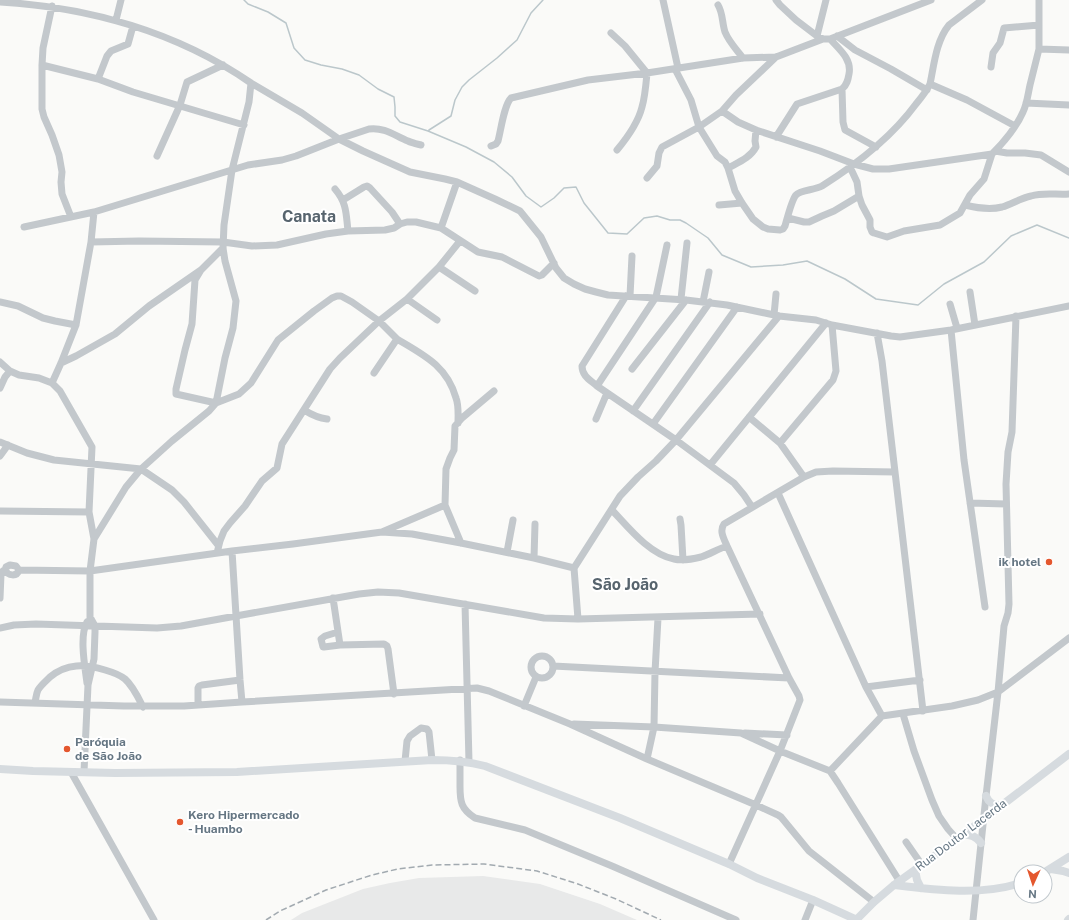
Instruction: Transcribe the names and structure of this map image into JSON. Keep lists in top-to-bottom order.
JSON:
{
  "streets": {
    "main road": ["Rua Doutor Lacerda"]
  },
  "districts": ["Canata", "São João"],
  "places": ["ik hotel", "Paróquia de São João", "Kero Hipermercado - Huambo"],
  "north": "bottom"
}
